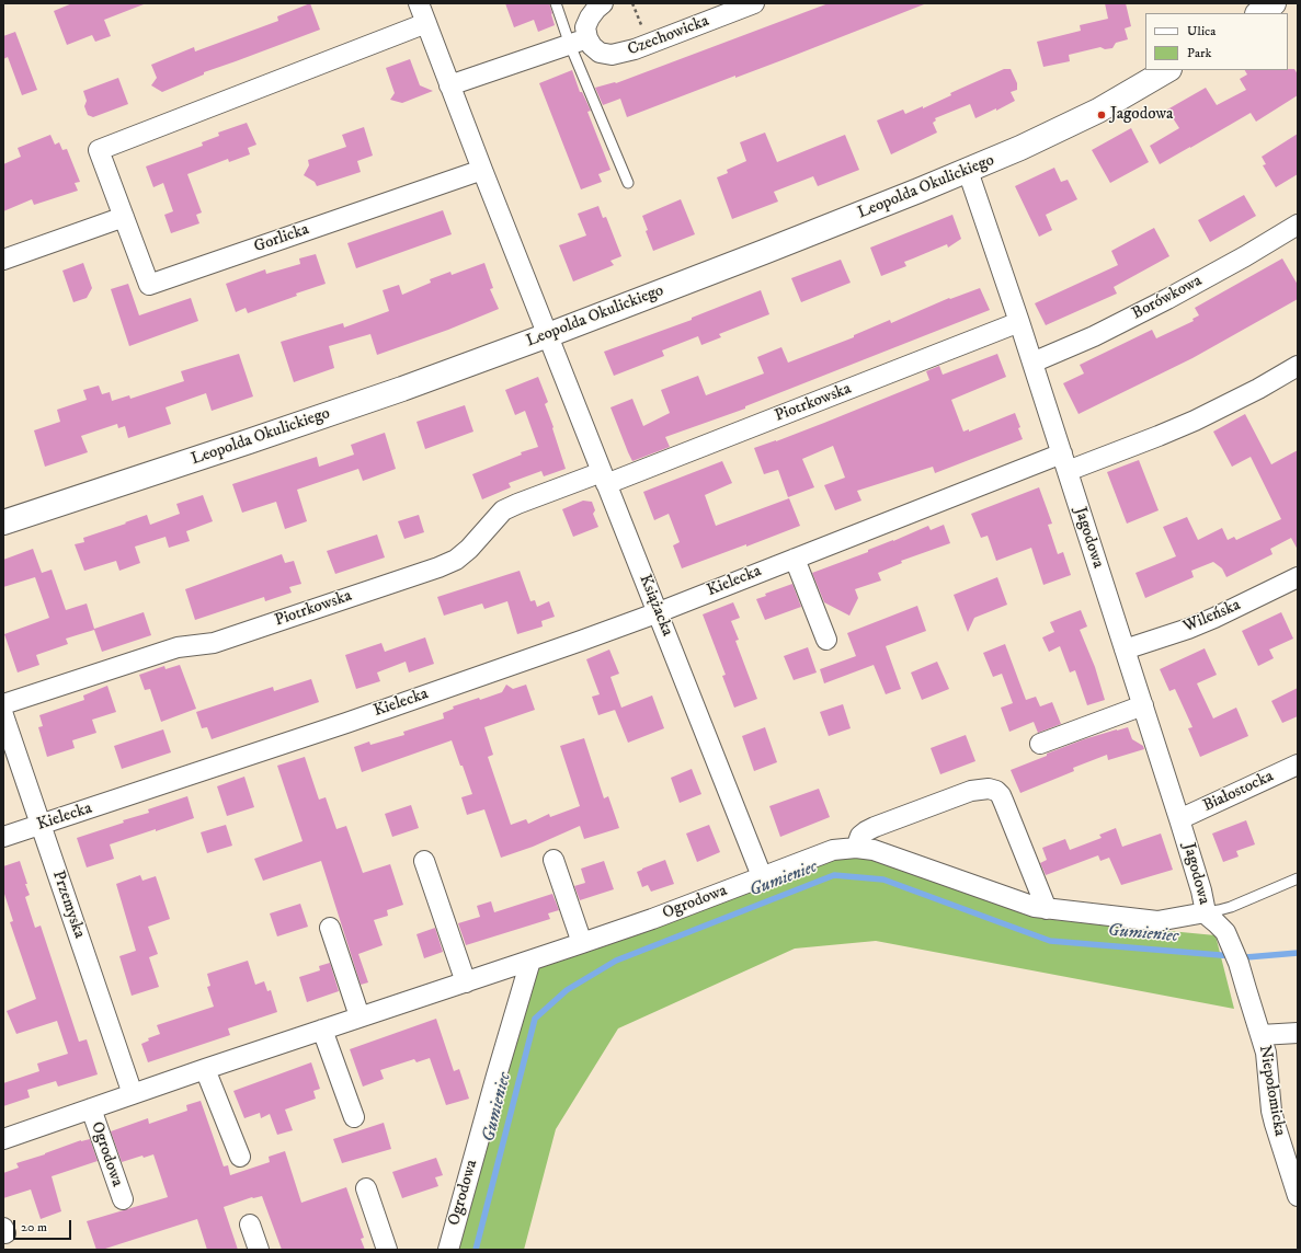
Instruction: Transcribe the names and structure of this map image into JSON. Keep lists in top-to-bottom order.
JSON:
{
  "streets": {
    "street": [
      "Czechowicka",
      "Leopolda Okulickiego",
      "Gorlicka",
      "Borówkowa",
      "Piotrkowska",
      "Jagodowa",
      "Kielecka",
      "Książacka",
      "Wileńska",
      "Białostocka",
      "Ogrodowa",
      "Przemyska",
      "Niepołomicka"
    ]
  },
  "crossings": [
    ["Leopolda Okulickiego", "Jagodowa"],
    ["Leopolda Okulickiego", "Książacka"],
    ["Borówkowa", "Jagodowa"],
    ["Piotrkowska", "Jagodowa"],
    ["Piotrkowska", "Książacka"],
    ["Jagodowa", "Kielecka"],
    ["Jagodowa", "Wileńska"],
    ["Jagodowa", "Białostocka"],
    ["Jagodowa", "Ogrodowa"],
    ["Jagodowa", "Niepołomicka"],
    ["Kielecka", "Książacka"],
    ["Kielecka", "Przemyska"],
    ["Książacka", "Ogrodowa"],
    ["Ogrodowa", "Przemyska"]
  ],
  "water": ["Gumieniec"],
  "places": ["Jagodowa"],
  "legend": ["Ulica", "Park"],
  "scale_bar": "20 m"
}
